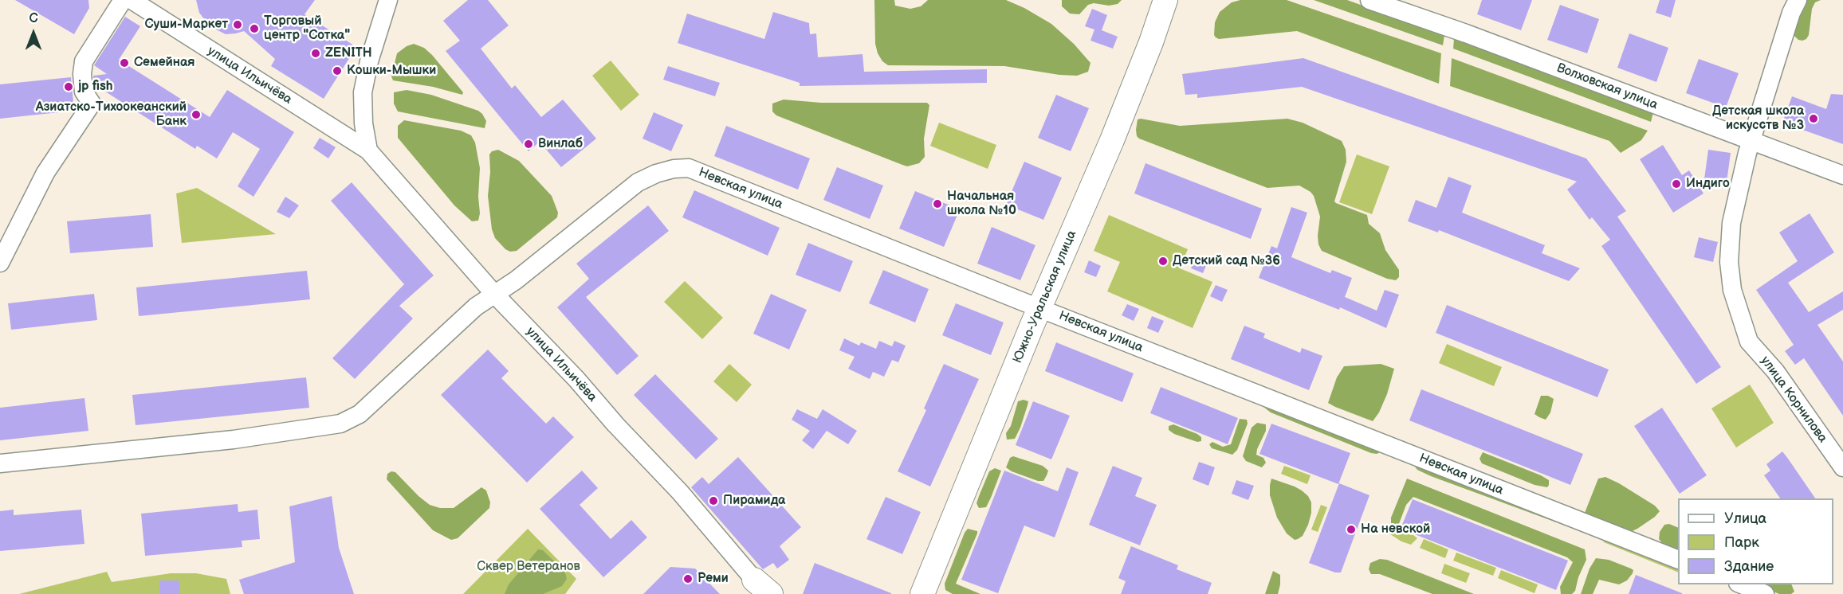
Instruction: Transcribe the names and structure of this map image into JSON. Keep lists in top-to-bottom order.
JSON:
{
  "streets": {
    "main road": ["Южно-Уральская улица"],
    "street": [
      "улица Ильичёва",
      "Волховская улица",
      "Невская улица",
      "улица Корнилова"
    ]
  },
  "crossings": [
    ["улица Ильичёва", "Невская улица"],
    ["Волховская улица", "улица Корнилова"],
    ["Невская улица", "Южно-Уральская улица"]
  ],
  "parks": ["Сквер Ветеранов"],
  "places": [
    "Суши-Маркет",
    "Торговый центр \"Сотка\"",
    "ZENITH",
    "Семейная",
    "Кошки-Мышки",
    "jp fish",
    "Азиатско-Тихоокеанский Банк",
    "Детская школа искусcтв №3",
    "Винлаб",
    "Индиго",
    "Начальная школа №10",
    "Детский сад №36",
    "Пирамида",
    "На невской",
    "Реми"
  ],
  "legend": ["Улица", "Парк", "Здание"],
  "north": "top"
}
